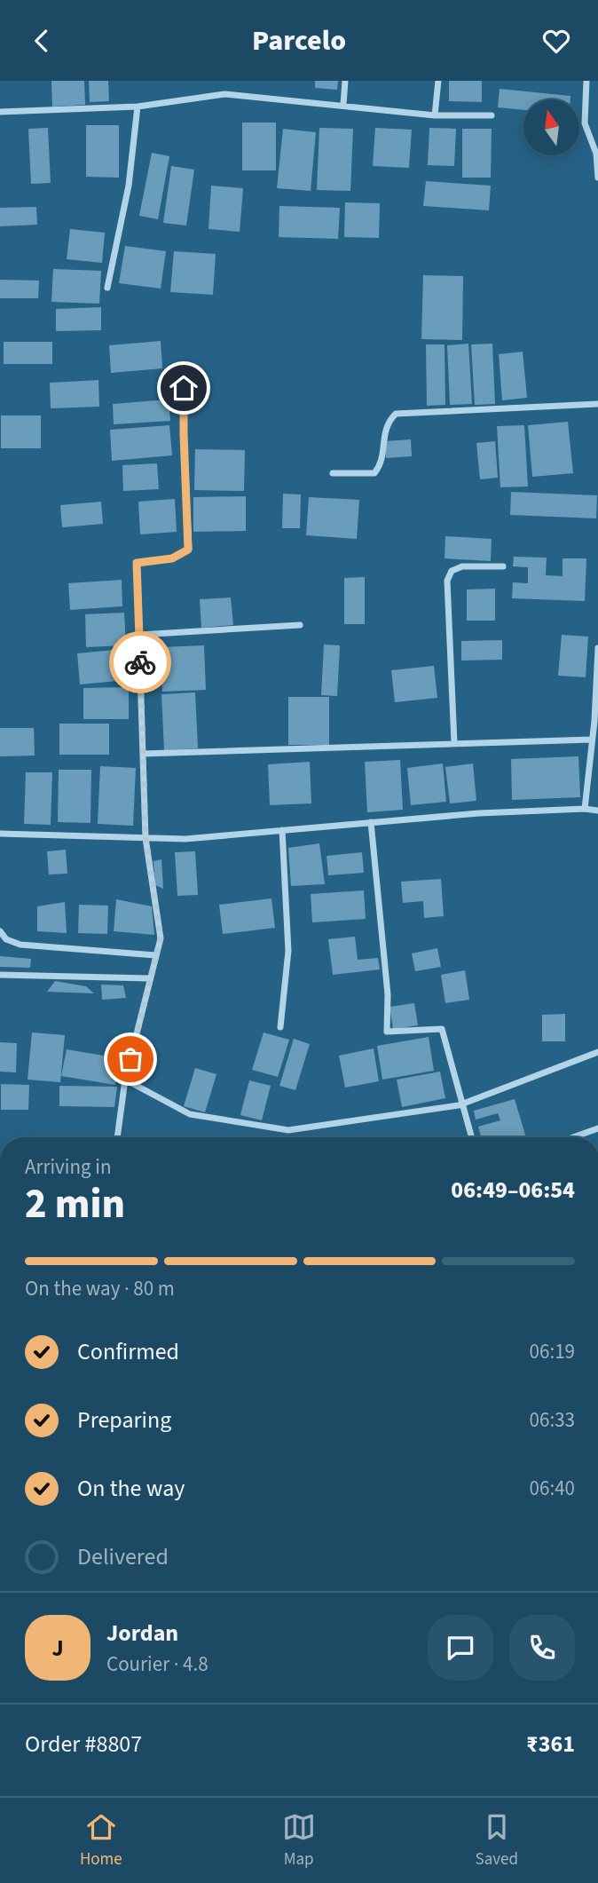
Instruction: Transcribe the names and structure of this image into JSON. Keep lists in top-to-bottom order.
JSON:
{
  "north": "top",
  "page": {
    "header": "Parcelo",
    "heading": ["2 min", "Arriving in", "06:49–06:54"],
    "panel": [
      "Jordan",
      "Courier · 4.8",
      "Order #8807",
      "₹361"
    ],
    "bar": "On the way · 80 m",
    "list": [
      ["Confirmed", "06:19"],
      ["Preparing", "06:33"],
      ["On the way", "06:40"],
      "Delivered"
    ],
    "round": "J",
    "tabs": ["Home", "Map", "Saved"]
  }
}
